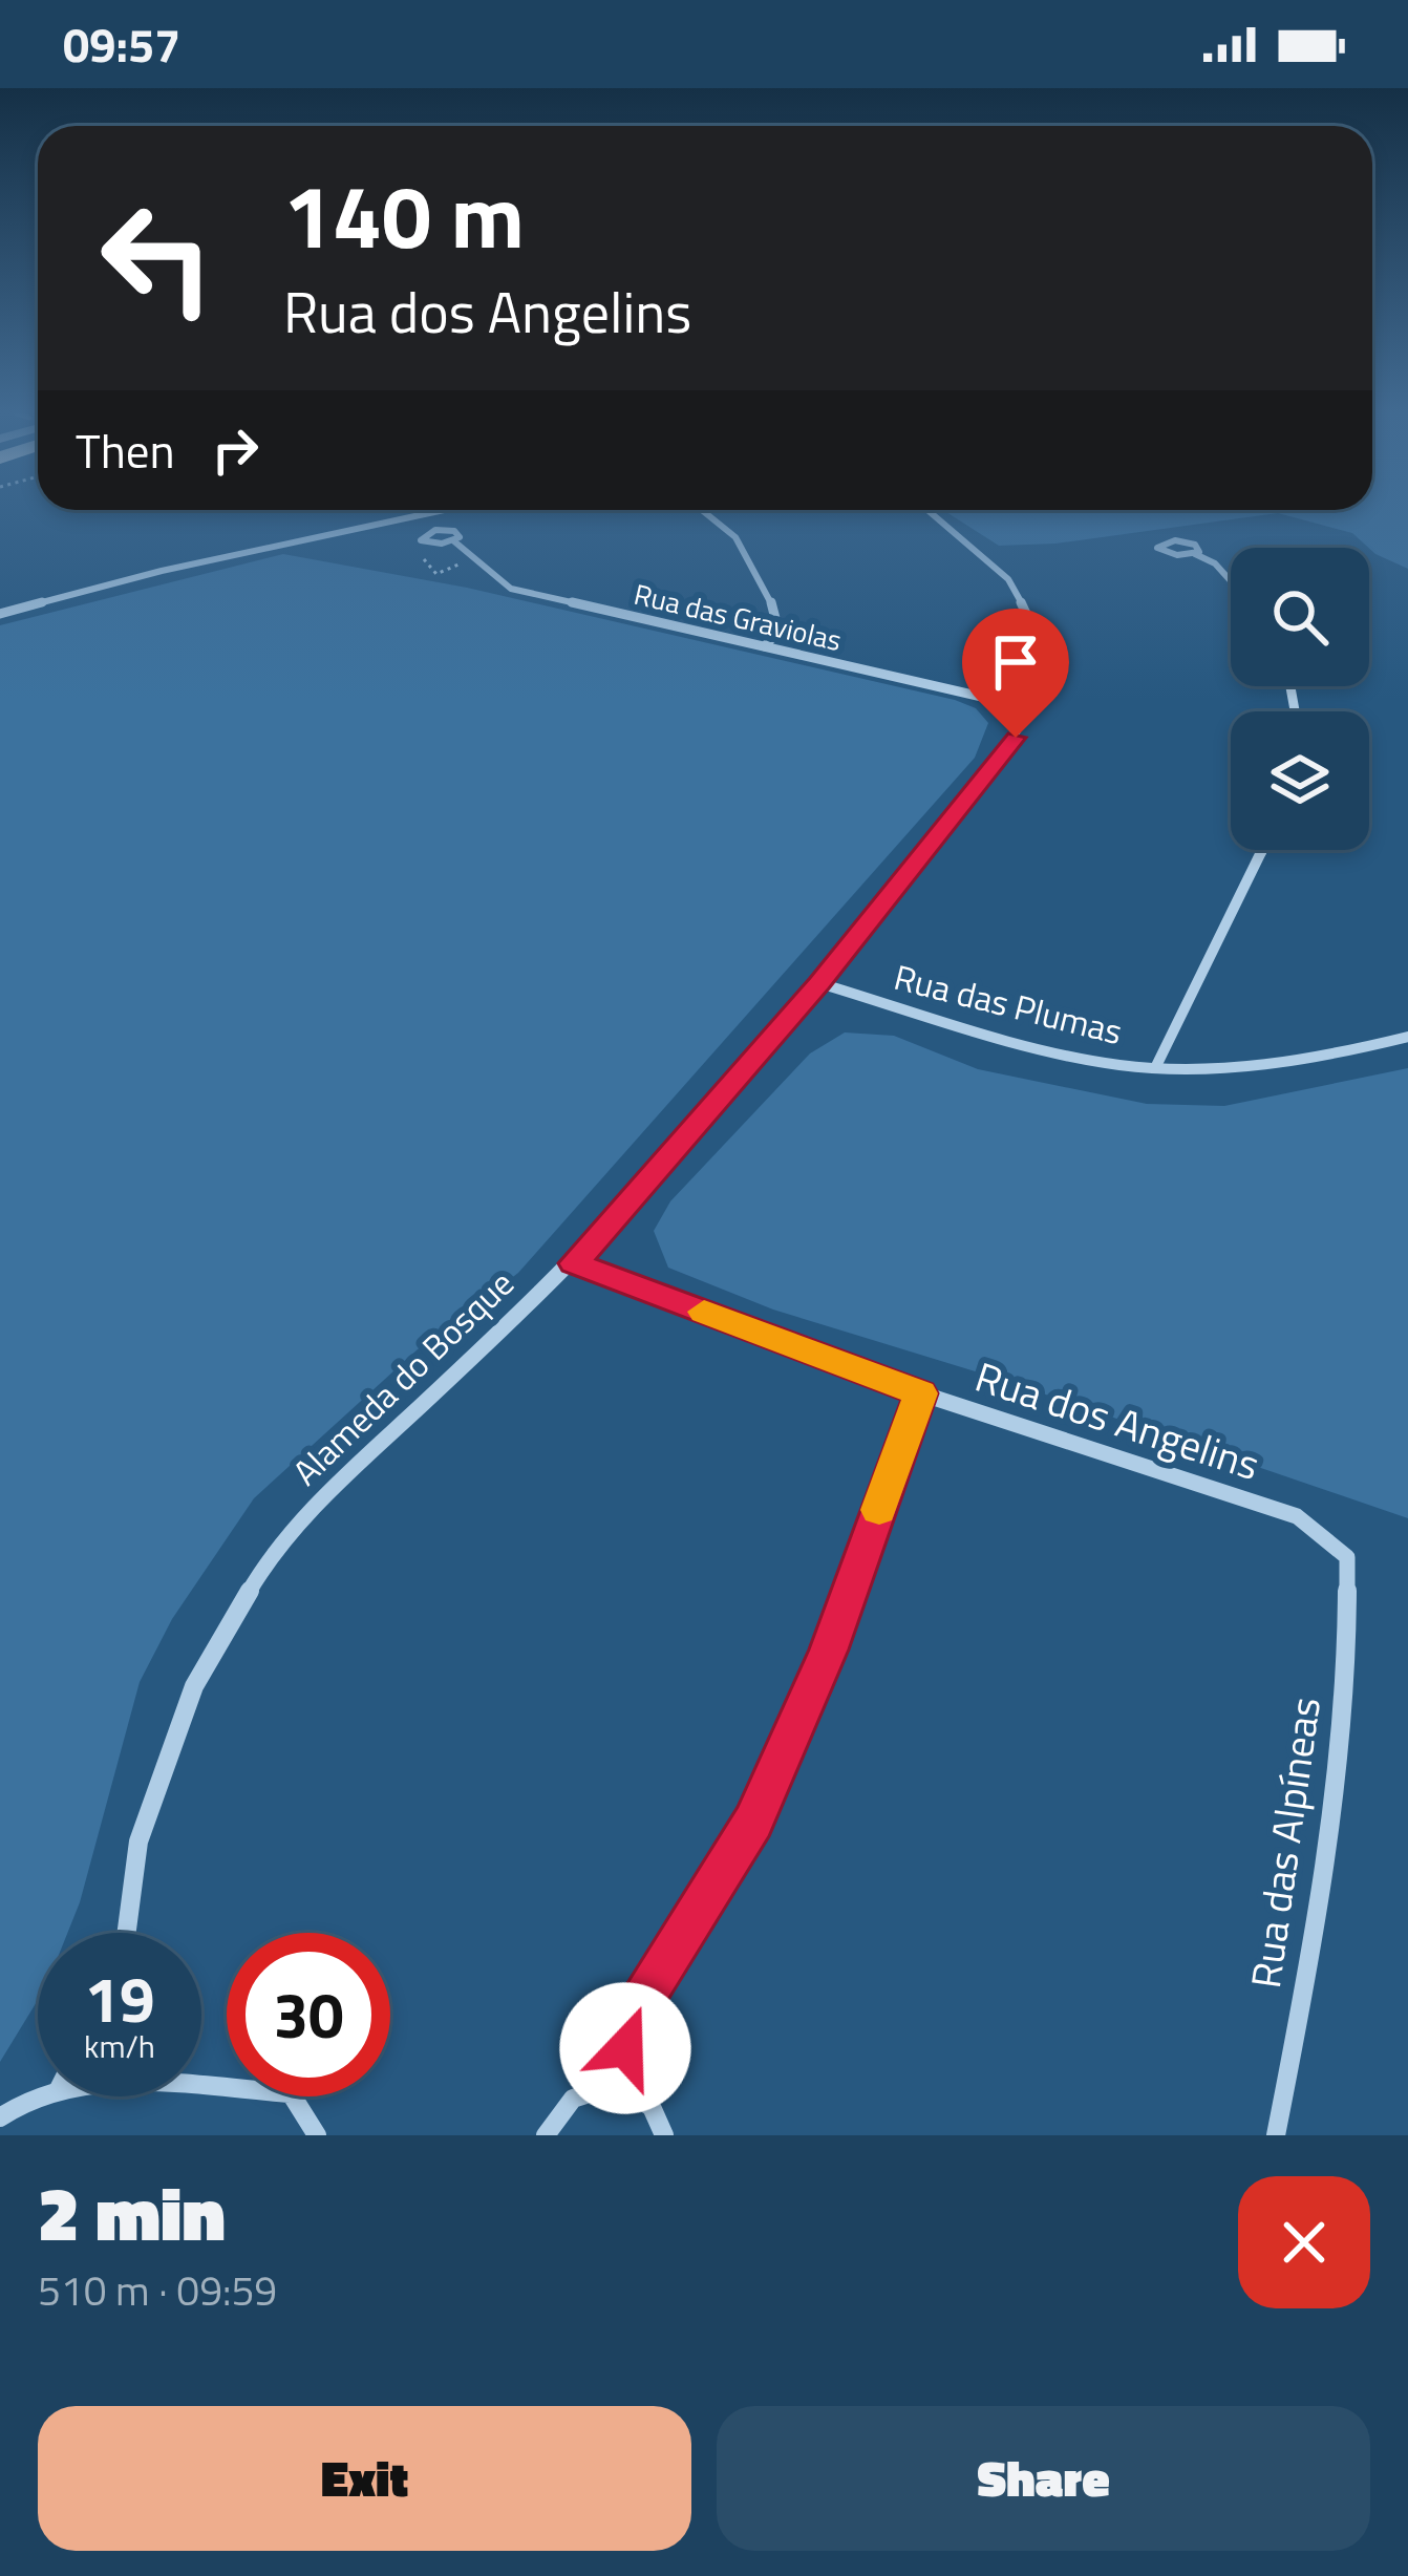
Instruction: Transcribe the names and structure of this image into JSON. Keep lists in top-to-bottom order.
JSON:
{
  "streets": {
    "street": [
      "Rua das Graviolas",
      "Rua das Plumas",
      "Alameda do Bosque",
      "Rua dos Angelins",
      "Rua das Alpíneas"
    ]
  },
  "crossings": [
    ["Rua das Graviolas", "Alameda do Bosque"],
    ["Rua das Plumas", "Alameda do Bosque"],
    ["Alameda do Bosque", "Rua dos Angelins"],
    ["Rua dos Angelins", "Rua das Alpíneas"]
  ],
  "page": {
    "status": "09:57",
    "turn": ["140 m", "Rua dos Angelins"],
    "then": "Then",
    "speed": "19 km/h",
    "limit": "30",
    "heading": ["2 min", "510 m · 09:59"],
    "buttons": ["Exit", "Share"]
  }
}
